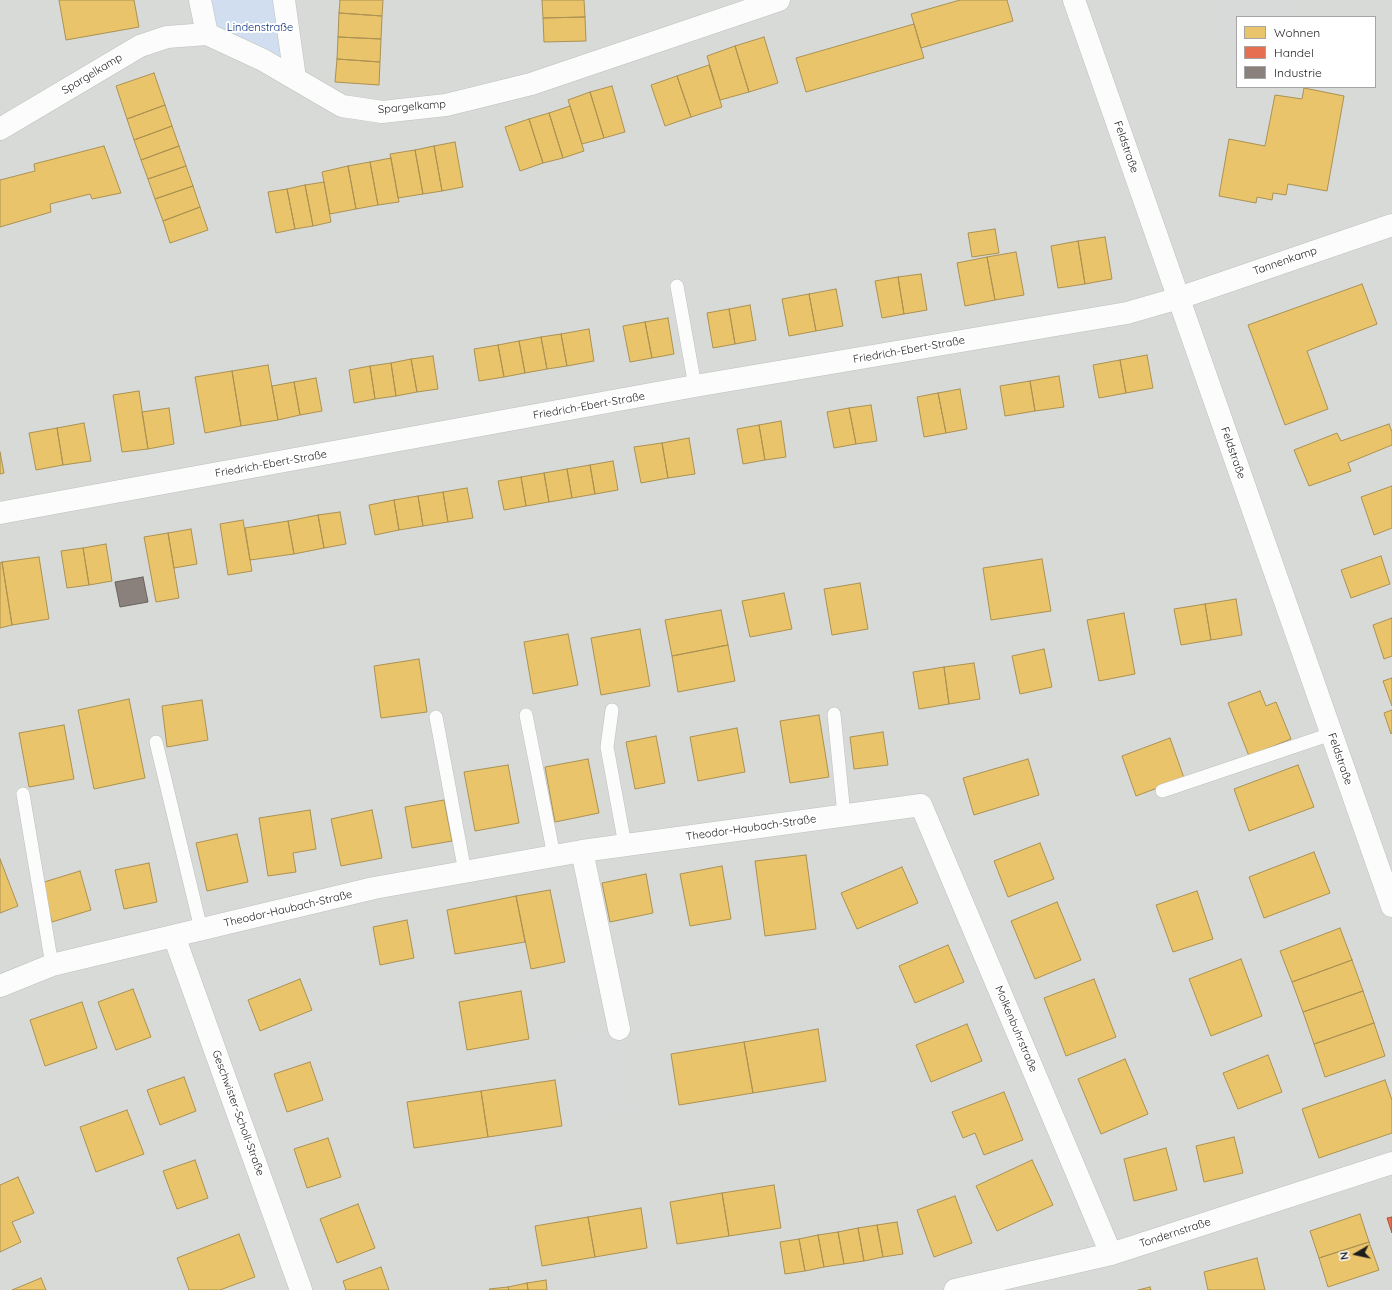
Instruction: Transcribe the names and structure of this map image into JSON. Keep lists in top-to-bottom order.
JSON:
{
  "streets": {
    "street": [
      "Spargelkamp",
      "Feldstraße",
      "Tannenkamp",
      "Friedrich-Ebert-Straße",
      "Theodor-Haubach-Straße",
      "Molkenbuhrstraße",
      "Geschwister-Scholl-Straße",
      "Tondernstraße"
    ]
  },
  "crossings": [
    ["Feldstraße", "Tannenkamp"],
    ["Feldstraße", "Friedrich-Ebert-Straße"],
    ["Tannenkamp", "Friedrich-Ebert-Straße"],
    ["Theodor-Haubach-Straße", "Molkenbuhrstraße"],
    ["Theodor-Haubach-Straße", "Geschwister-Scholl-Straße"],
    ["Molkenbuhrstraße", "Tondernstraße"]
  ],
  "parks": ["Lindenstraße"],
  "legend": ["Wohnen", "Handel", "Industrie"],
  "north": "left"
}
